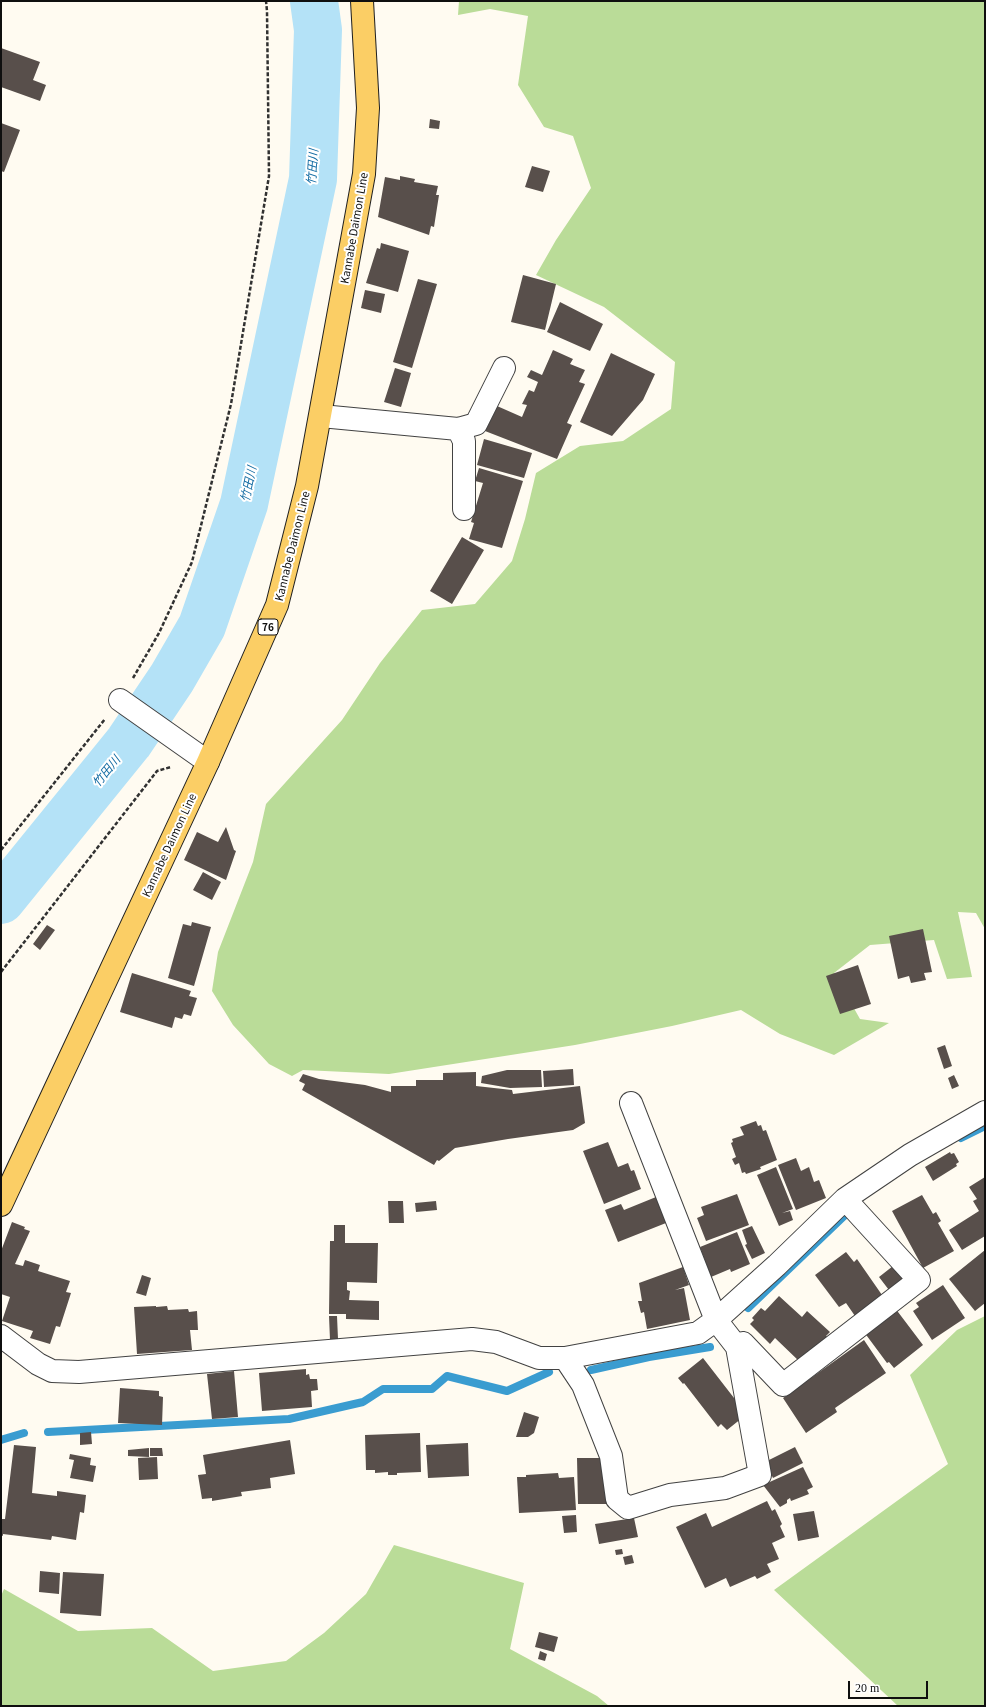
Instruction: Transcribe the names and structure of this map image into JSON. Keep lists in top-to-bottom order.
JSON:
{
  "streets": {
    "main road": ["Kannabe Daimon Line", "76"]
  },
  "water": ["竹田川"],
  "scale_bar": "20 m"
}
